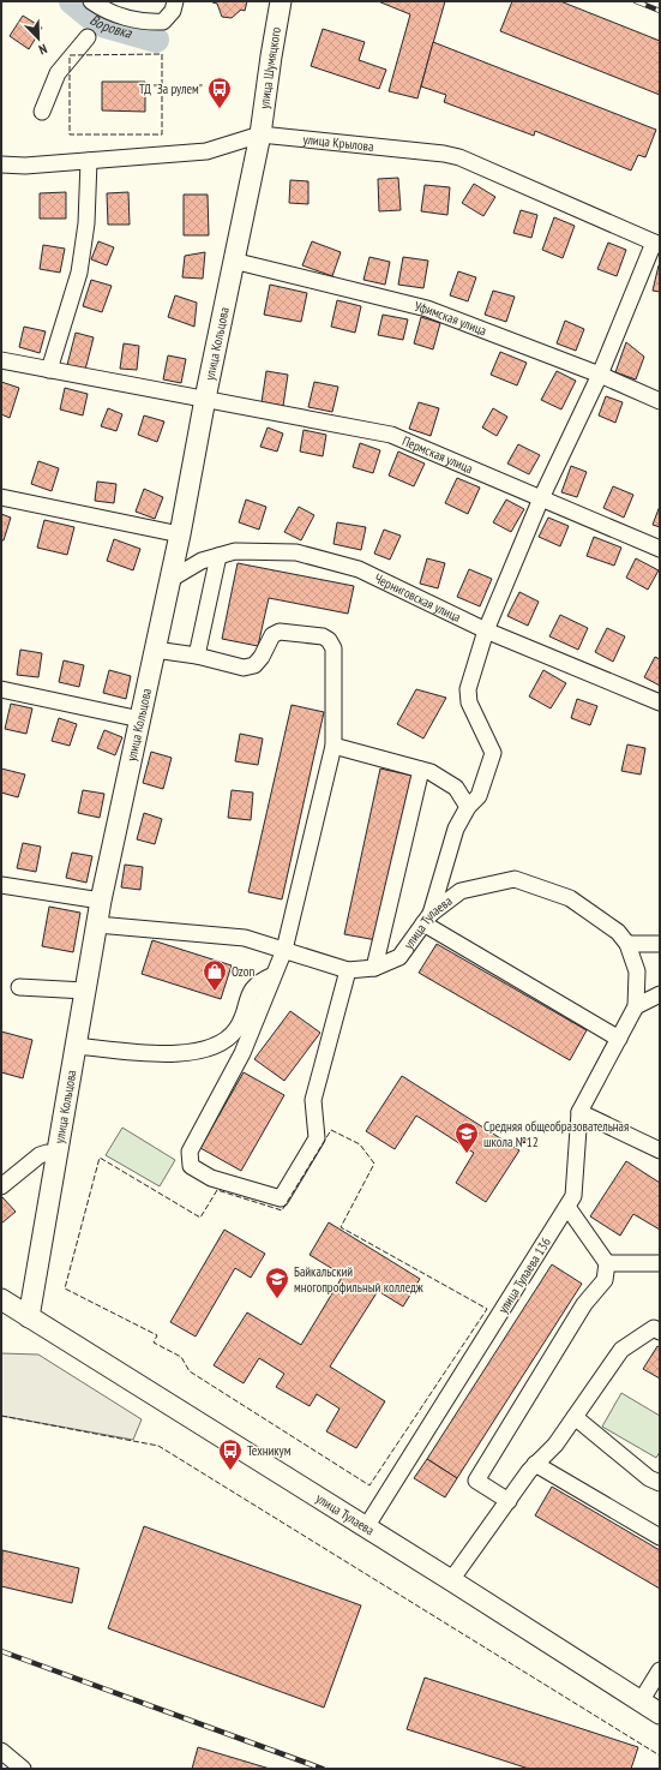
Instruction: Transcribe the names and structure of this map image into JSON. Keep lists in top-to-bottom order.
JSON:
{
  "streets": {
    "main road": ["улица Шумяцкого", "улица Кольцова", "улица Тулаева"],
    "street": [
      "улица Крылова",
      "Уфимская улица",
      "Пермская улица",
      "Черниговская улица",
      "улица Тулаева 136"
    ]
  },
  "crossings": [
    ["улица Шумяцкого", "улица Крылова"],
    ["улица Шумяцкого", "улица Кольцова"],
    ["улица Крылова", "улица Кольцова"],
    ["Уфимская улица", "улица Кольцова"],
    ["улица Кольцова", "Пермская улица"],
    ["улица Кольцова", "Черниговская улица"],
    ["улица Кольцова", "улица Тулаева"],
    ["улица Тулаева", "улица Тулаева 136"]
  ],
  "water": ["Воровка"],
  "places": {
    "bus stop": ["ТД \"За рулем\"", "Техникум"],
    "shop": ["Ozon"],
    "school or university": ["Средняя общеобразовательная школа №12", "Байкальский многопрофильный колледж"]
  },
  "north": "bottom right"
}
